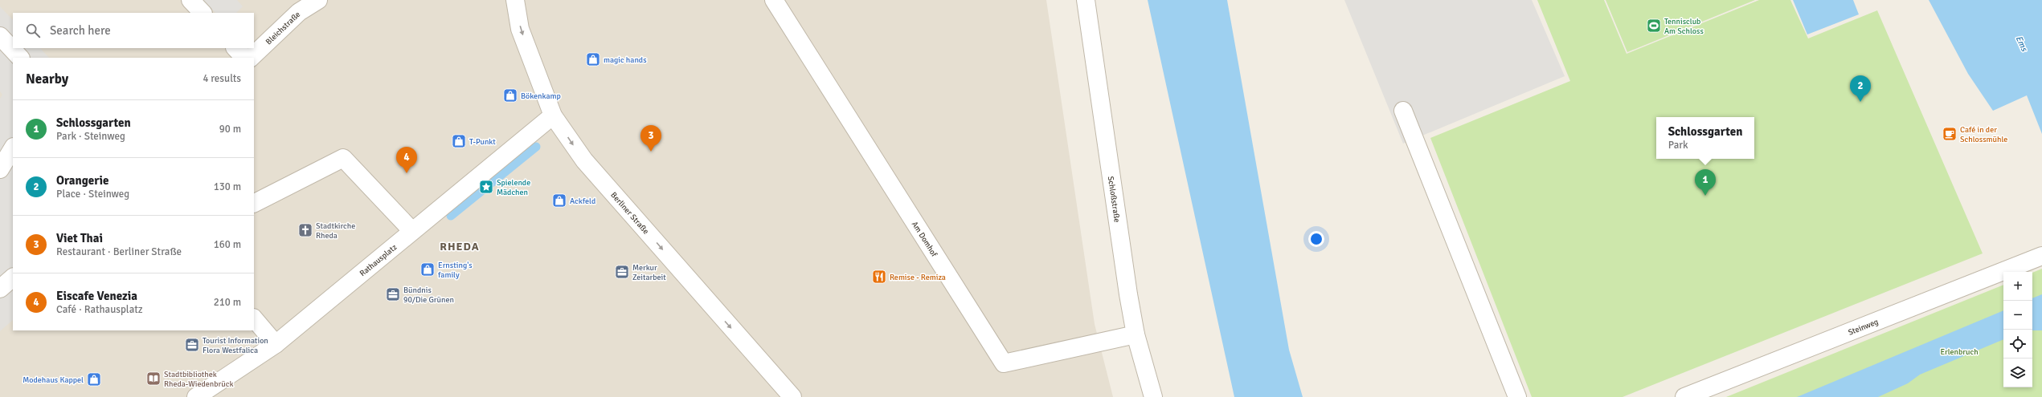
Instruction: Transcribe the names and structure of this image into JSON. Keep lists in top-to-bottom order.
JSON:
{
  "streets": {
    "street": [
      "Bleichstraße",
      "Schloßstraße",
      "Berliner Straße",
      "Am Domhof",
      "Rathausplatz",
      "Steinweg"
    ]
  },
  "crossings": [
    ["Schloßstraße", "Am Domhof"],
    ["Berliner Straße", "Rathausplatz"]
  ],
  "one_way": ["Berliner Straße"],
  "districts": ["RHEDA"],
  "water": ["Ems"],
  "parks": ["Erlenbruch"],
  "places": {
    "sports": ["Tennisclub Am Schloss"],
    "shop": [
      "magic hands",
      "Bökenkamp",
      "T-Punkt",
      "Ackfeld",
      "Ernsting's family",
      "Modehaus Kappel"
    ],
    "cafe": ["Café in der Schlossmühle"],
    "place": ["Spielende Mädchen"],
    "church": ["Stadtkirche Rheda"],
    "office": ["Merkur Zeitarbeit", "Bündnis 90/Die Grünen", "Tourist Information Flora Westfalica"],
    "restaurant": ["Remise - Remiza"],
    "library": ["Stadtbibliothek Rheda-Wiedenbrück"]
  },
  "page": {
    "search": "Search here",
    "heading": ["Nearby", "4 results"],
    "pins": [
      "2",
      "3",
      "4",
      "1"
    ],
    "list": [
      {
        "mark": "1",
        "name": "Schlossgarten",
        "note": "Park · Steinweg",
        "value": "90 m"
      },
      {
        "mark": "2",
        "name": "Orangerie",
        "note": "Place · Steinweg",
        "value": "130 m"
      },
      {
        "mark": "3",
        "name": "Viet Thai",
        "note": "Restaurant · Berliner Straße",
        "value": "160 m"
      },
      {
        "mark": "4",
        "name": "Eiscafe Venezia",
        "note": "Café · Rathausplatz",
        "value": "210 m"
      }
    ],
    "popup": ["Schlossgarten", "Park"],
    "map_buttons": ["+", "−"]
  }
}
